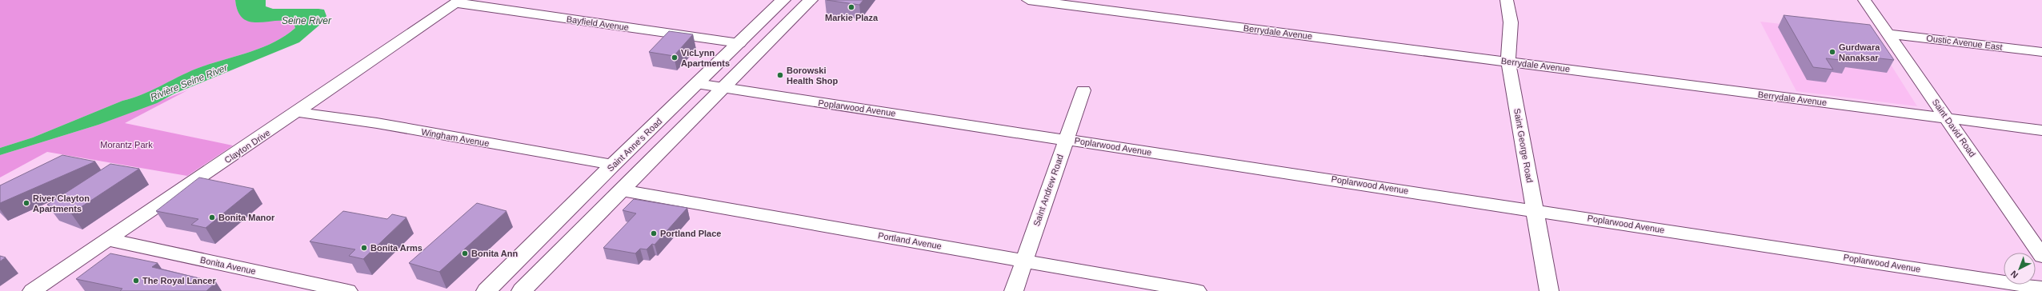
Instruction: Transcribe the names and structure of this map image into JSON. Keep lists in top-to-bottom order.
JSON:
{
  "streets": {
    "main road": ["Saint Anne's Road"],
    "street": [
      "Bayfield Avenue",
      "Berrydale Avenue",
      "Oustic Avenue East",
      "Poplarwood Avenue",
      "Saint David Road",
      "Wingham Avenue",
      "Saint George Road",
      "Clayton Drive",
      "Saint Andrew Road",
      "Portland Avenue",
      "Bonita Avenue"
    ]
  },
  "crossings": [
    ["Bayfield Avenue", "Saint Anne's Road"],
    ["Bayfield Avenue", "Clayton Drive"],
    ["Berrydale Avenue", "Saint David Road"],
    ["Berrydale Avenue", "Saint George Road"],
    ["Oustic Avenue East", "Saint David Road"],
    ["Poplarwood Avenue", "Saint Anne's Road"],
    ["Poplarwood Avenue", "Saint George Road"],
    ["Poplarwood Avenue", "Saint Andrew Road"],
    ["Wingham Avenue", "Saint Anne's Road"],
    ["Wingham Avenue", "Clayton Drive"],
    ["Clayton Drive", "Bonita Avenue"],
    ["Saint Andrew Road", "Portland Avenue"]
  ],
  "water": ["Seine River", "Rivière Seine River"],
  "parks": ["Morantz Park"],
  "places": [
    "Markie Plaza",
    "Gurdwara Nanaksar",
    "VicLynn Apartments",
    "Borowski Health Shop",
    "River Clayton Apartments",
    "Bonita Manor",
    "Portland Place",
    "Bonita Arms",
    "Bonita Ann",
    "The Royal Lancer"
  ],
  "north": "bottom left"
}
